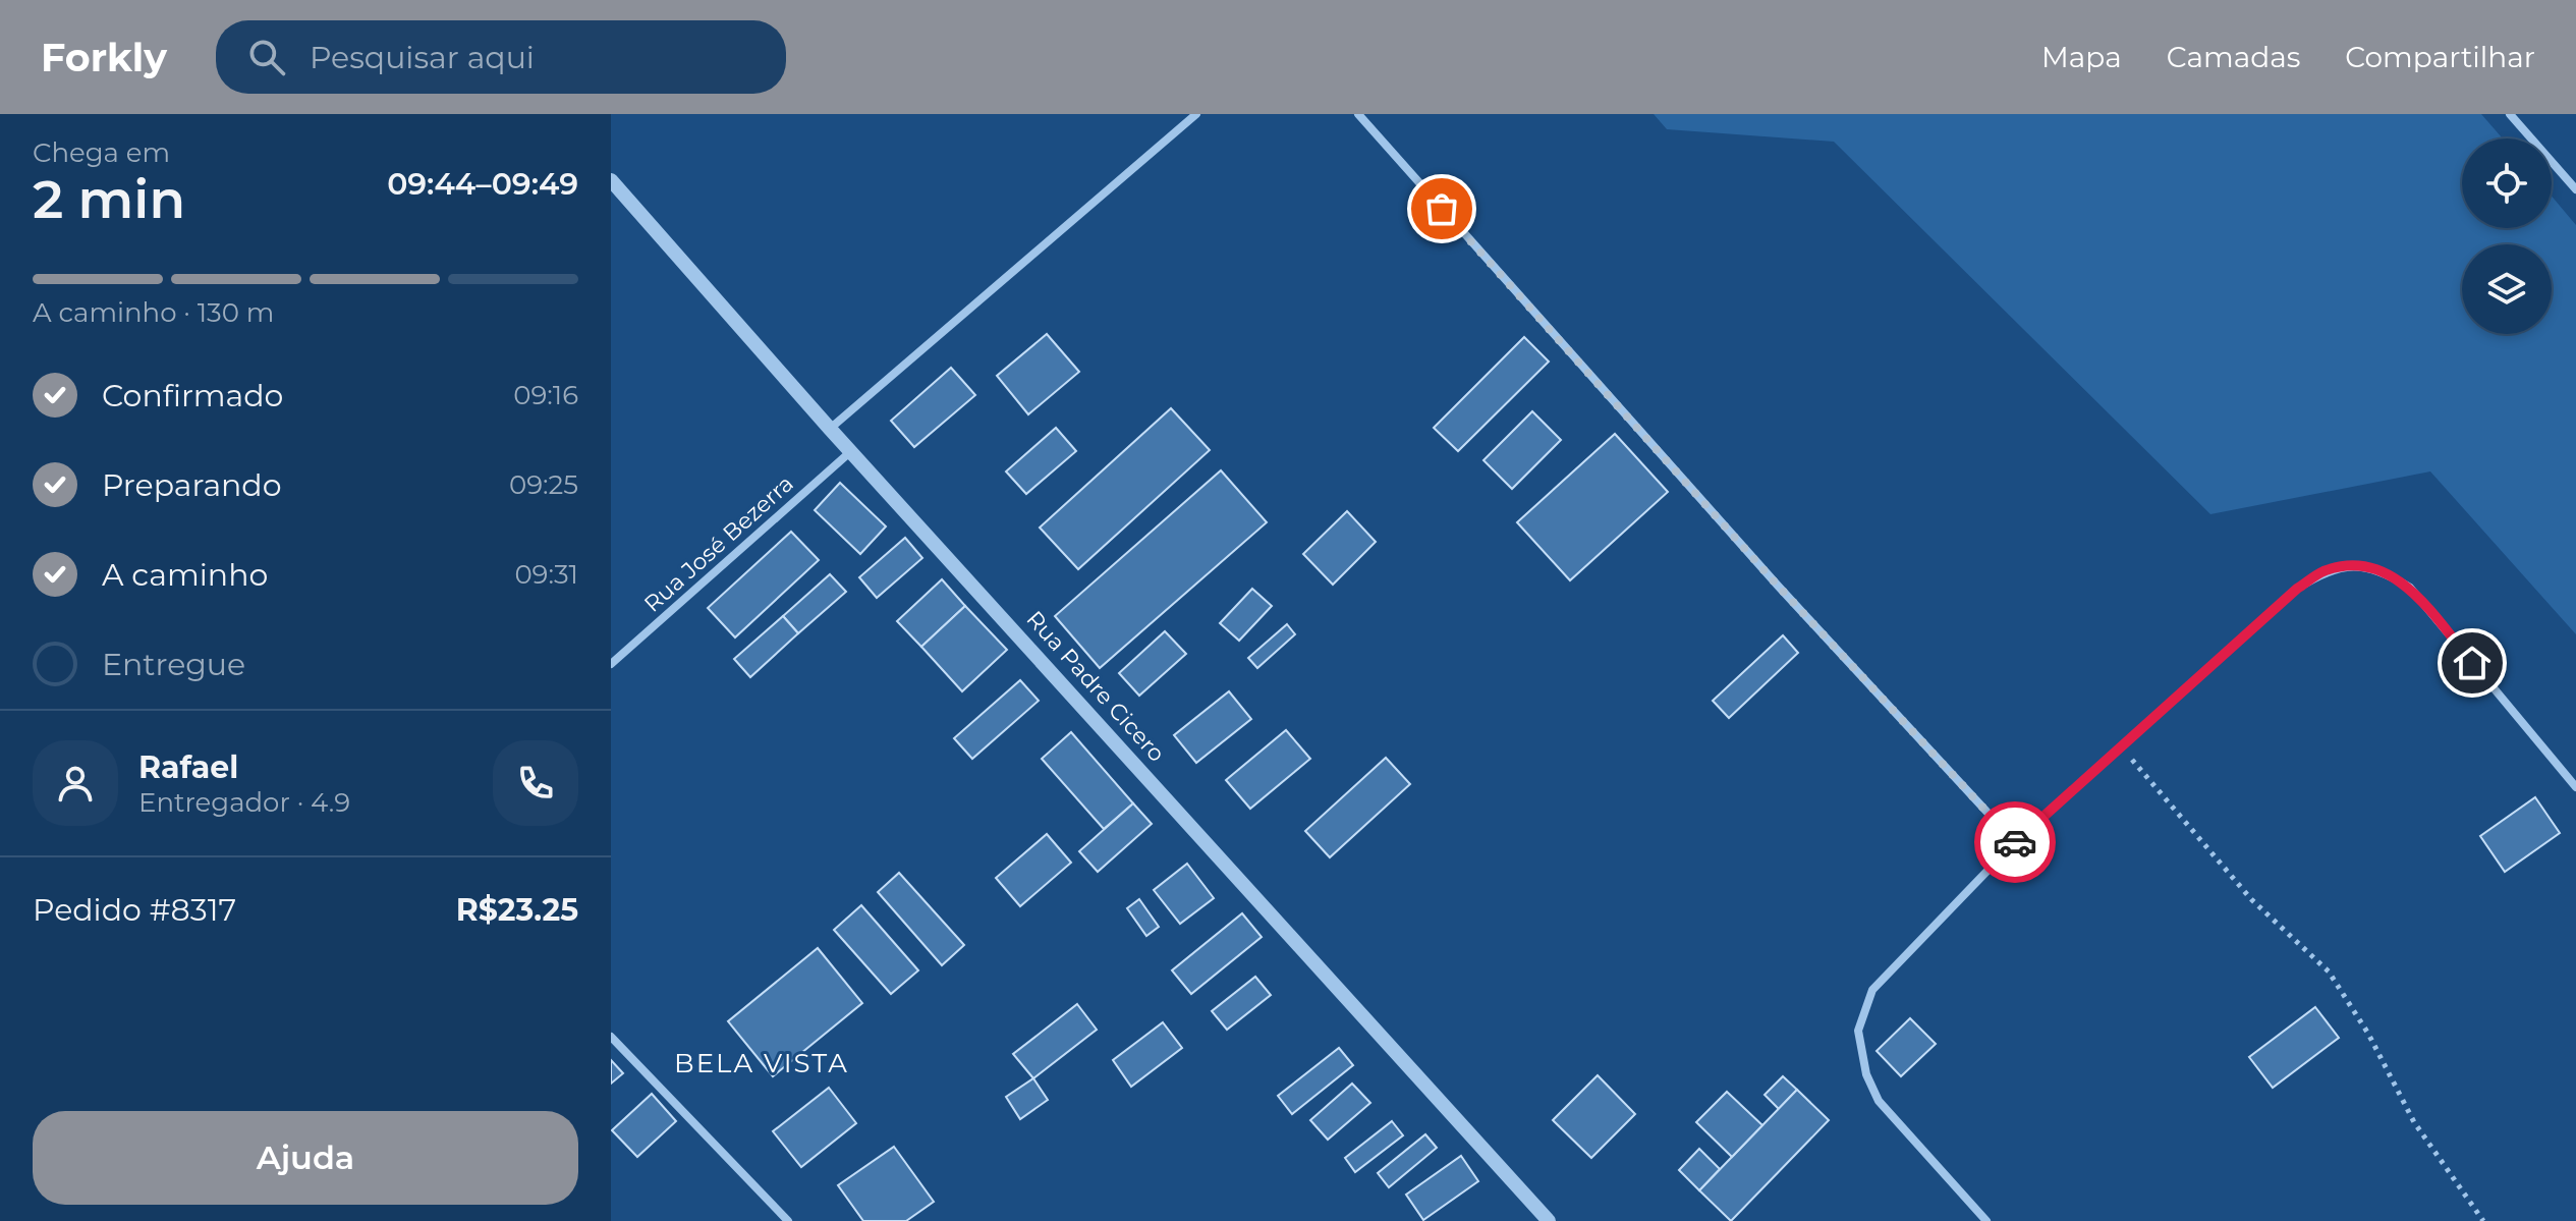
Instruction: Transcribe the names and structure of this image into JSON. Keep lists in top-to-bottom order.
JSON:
{
  "streets": {
    "street": ["Rua José Bezerra", "Rua Padre Cicero"]
  },
  "crossings": [
    ["Rua José Bezerra", "Rua Padre Cicero"]
  ],
  "districts": ["BELA VISTA"],
  "page": {
    "header": "Forkly",
    "search": "Pesquisar aqui",
    "nav": ["Mapa", "Camadas", "Compartilhar"],
    "heading": ["2 min", "Chega em", "09:44–09:49"],
    "panel": [
      "Rafael",
      "Entregador · 4.9",
      "Pedido #8317",
      "R$23.25"
    ],
    "bar": "A caminho · 130 m",
    "list": [
      ["Confirmado", "09:16"],
      ["Preparando", "09:25"],
      ["A caminho", "09:31"],
      "Entregue"
    ],
    "buttons": "Ajuda"
  }
}
